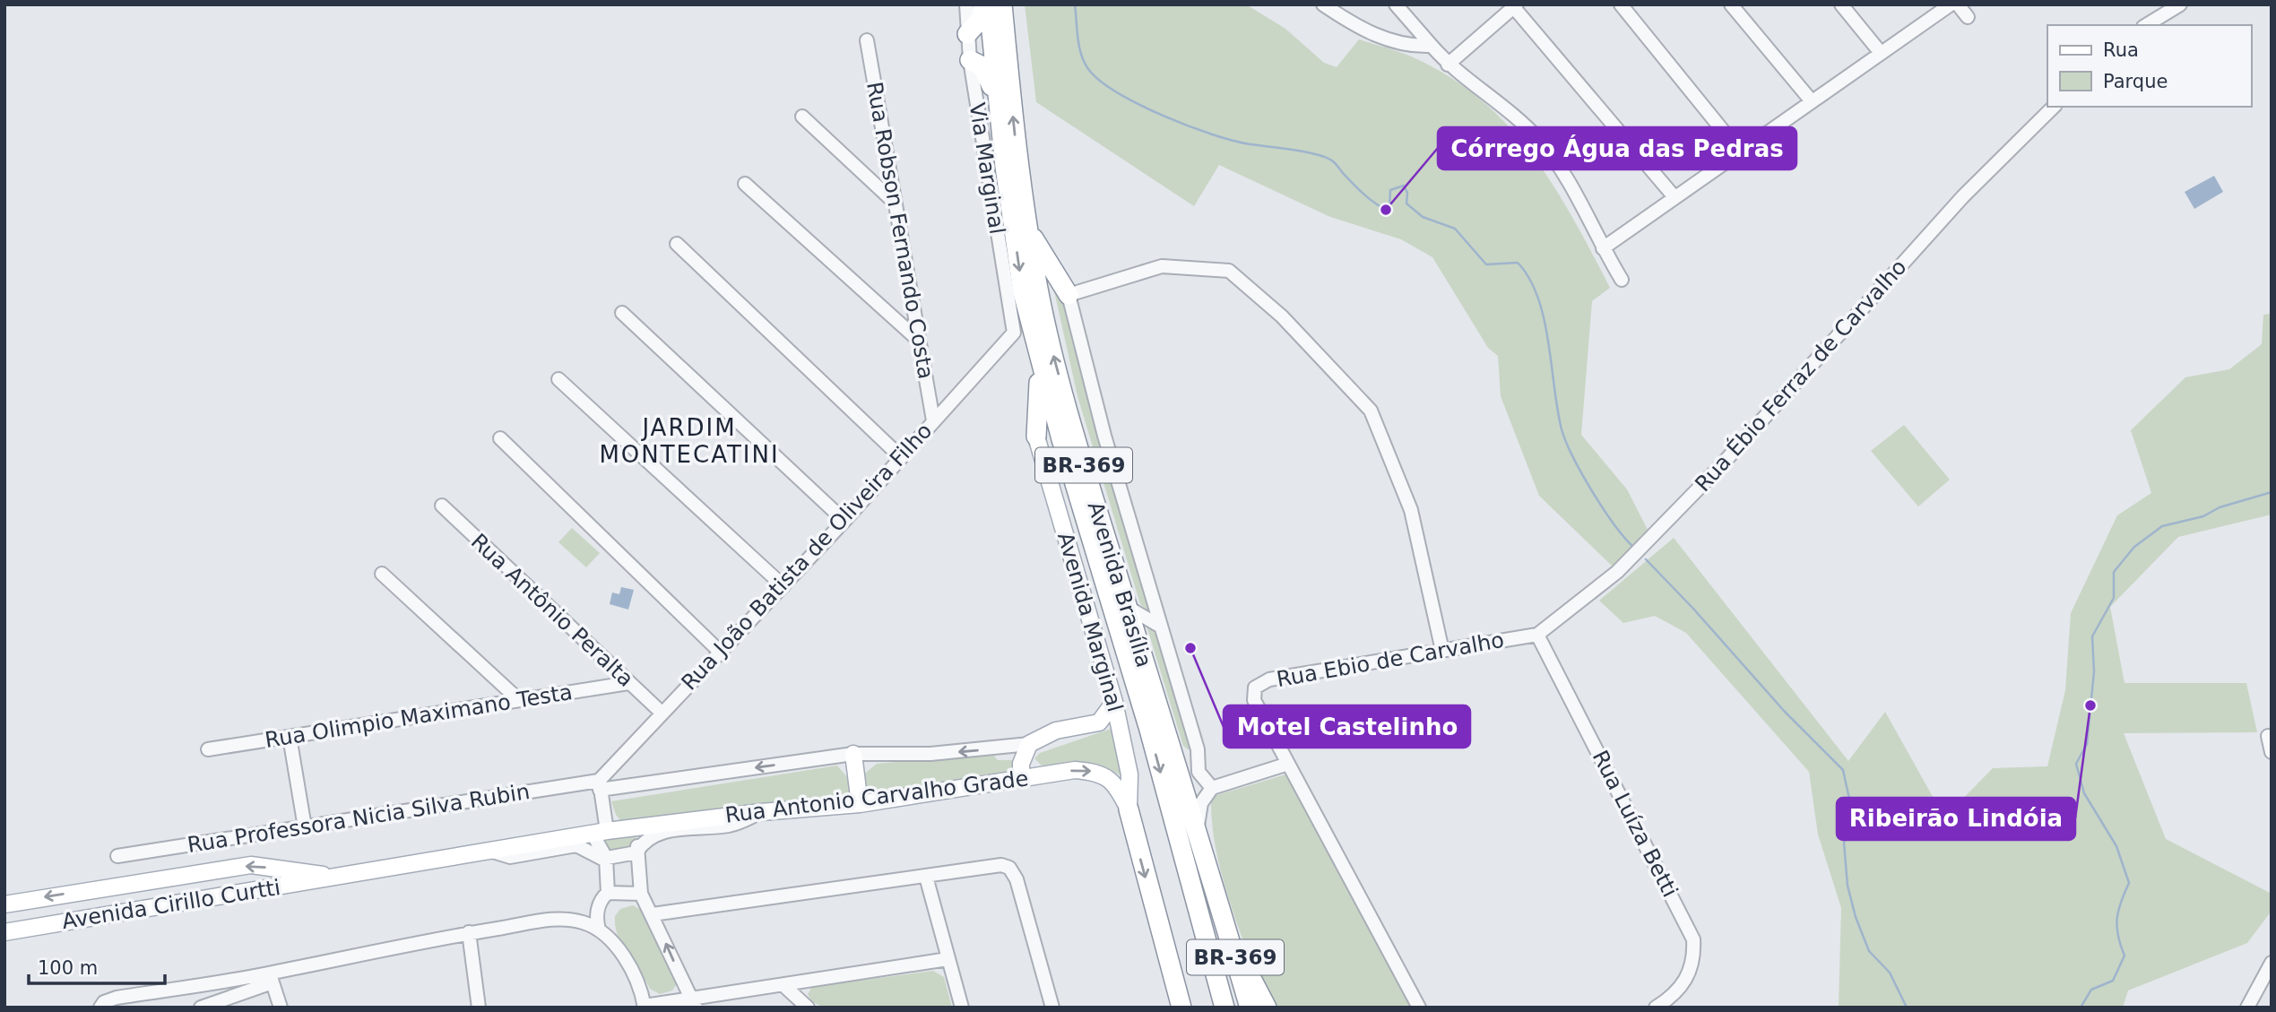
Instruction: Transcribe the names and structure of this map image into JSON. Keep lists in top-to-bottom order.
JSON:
{
  "streets": {
    "highway": ["BR-369", "Avenida Brasília"],
    "main road": ["Avenida Marginal", "Rua Antonio Carvalho Grade", "Avenida Cirillo Curtti"],
    "street": [
      "Via Marginal",
      "Rua Robson Fernando Costa",
      "Rua Ébio Ferraz de Carvalho",
      "Rua João Batista de Oliveira Filho",
      "Rua Antônio Peralta",
      "Rua Ebio de Carvalho",
      "Rua Olimpio Maximano Testa",
      "Rua Professora Nicia Silva Rubin",
      "Rua Luíza Betti"
    ]
  },
  "crossings": [
    ["Via Marginal", "Rua João Batista de Oliveira Filho"],
    ["Rua Robson Fernando Costa", "Rua João Batista de Oliveira Filho"],
    ["Rua Ébio Ferraz de Carvalho", "Rua Ebio de Carvalho"],
    ["Rua Ébio Ferraz de Carvalho", "Rua Luíza Betti"],
    ["Rua João Batista de Oliveira Filho", "Rua Antônio Peralta"],
    ["Rua João Batista de Oliveira Filho", "Rua Professora Nicia Silva Rubin"],
    ["Rua Antônio Peralta", "Rua Olimpio Maximano Testa"],
    ["Avenida Marginal", "Rua Antonio Carvalho Grade"],
    ["Rua Ebio de Carvalho", "Rua Luíza Betti"],
    ["Rua Antonio Carvalho Grade", "Rua Professora Nicia Silva Rubin"],
    ["Rua Antonio Carvalho Grade", "Avenida Cirillo Curtti"]
  ],
  "districts": ["JARDIM MONTECATINI"],
  "places": ["Córrego Água das Pedras", "Motel Castelinho", "Ribeirão Lindóia"],
  "legend": ["Rua", "Parque"],
  "scale_bar": "100 m"
}
